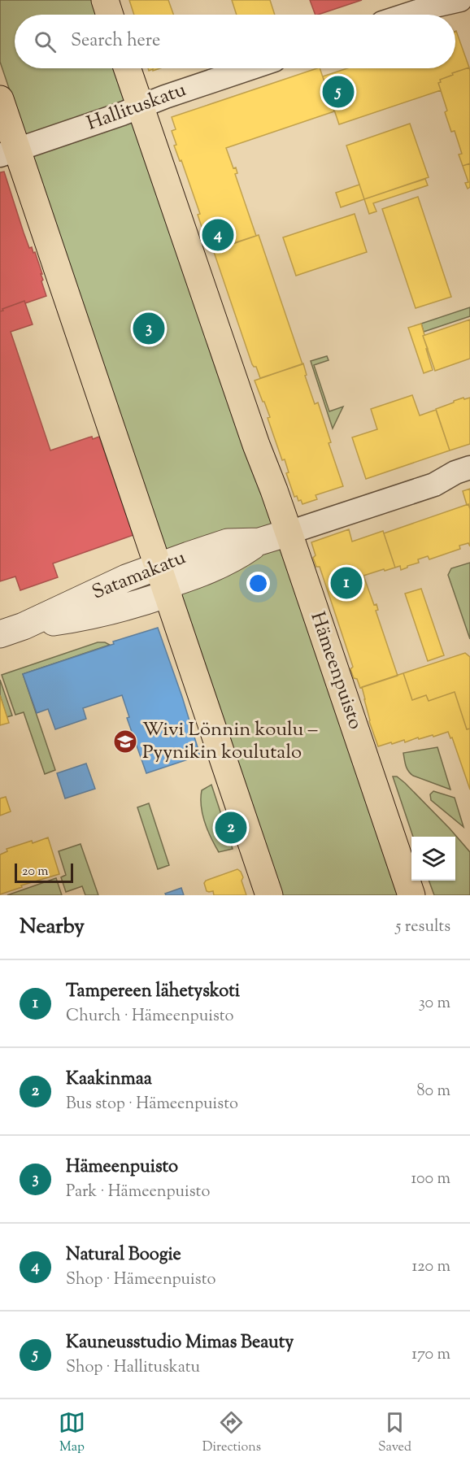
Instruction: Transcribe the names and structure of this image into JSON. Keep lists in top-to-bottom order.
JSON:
{
  "streets": {
    "main road": ["Hämeenpuisto"],
    "street": ["Hallituskatu", "Satamakatu"]
  },
  "crossings": [
    ["Hallituskatu", "Hämeenpuisto"],
    ["Satamakatu", "Hämeenpuisto"]
  ],
  "places": {
    "school or university": ["Wivi Lönnin koulu – Pyynikin koulutalo"]
  },
  "scale_bar": "20 m",
  "page": {
    "search": "Search here",
    "pins": [
      "5",
      "4",
      "3",
      "1",
      "2"
    ],
    "scale": "20 m",
    "heading": ["Nearby", "5 results"],
    "list": [
      {
        "mark": "1",
        "name": "Tampereen lähetyskoti",
        "note": "Church · Hämeenpuisto",
        "value": "30 m"
      },
      {
        "mark": "2",
        "name": "Kaakinmaa",
        "note": "Bus stop · Hämeenpuisto",
        "value": "80 m"
      },
      {
        "mark": "3",
        "name": "Hämeenpuisto",
        "note": "Park · Hämeenpuisto",
        "value": "100 m"
      },
      {
        "mark": "4",
        "name": "Natural Boogie",
        "note": "Shop · Hämeenpuisto",
        "value": "120 m"
      },
      {
        "mark": "5",
        "name": "Kauneusstudio Mimas Beauty",
        "note": "Shop · Hallituskatu",
        "value": "170 m"
      }
    ],
    "nav": ["Map", "Directions", "Saved"]
  }
}
